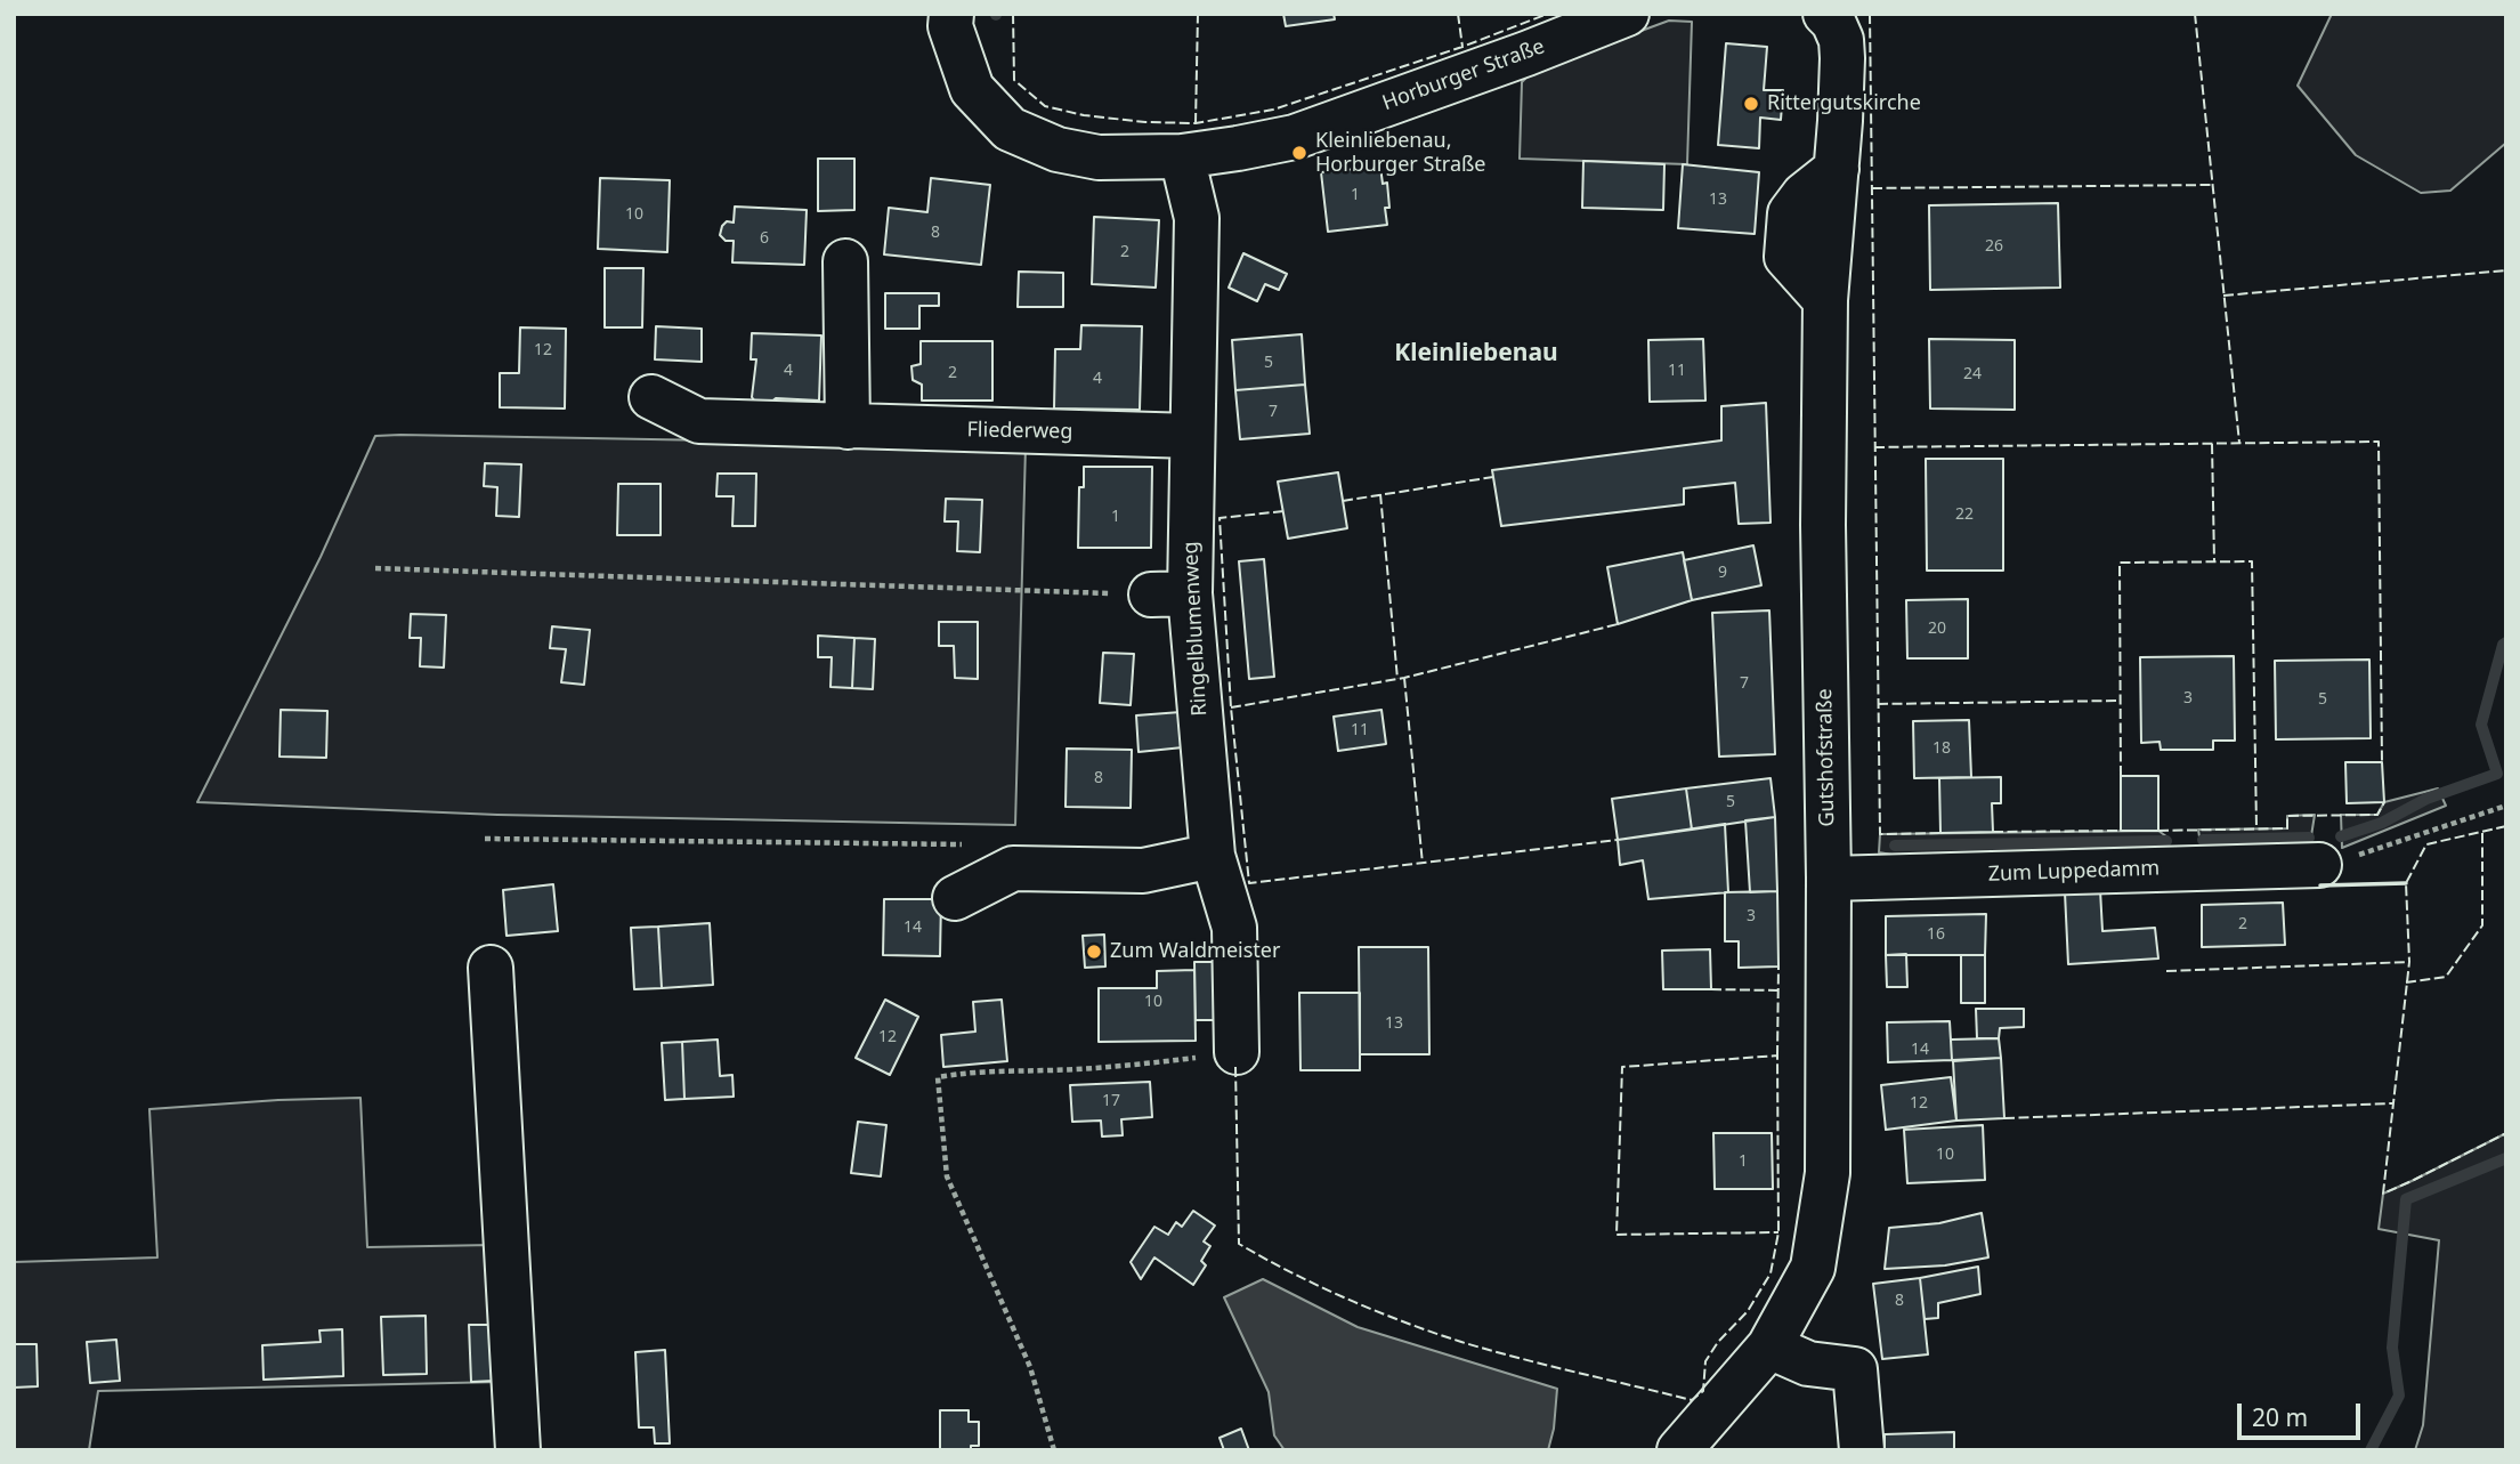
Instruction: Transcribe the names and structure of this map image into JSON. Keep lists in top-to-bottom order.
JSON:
{
  "streets": {
    "street": [
      "Horburger Straße",
      "Fliederweg",
      "Ringelblumenweg",
      "Gutshofstraße",
      "Zum Luppedamm"
    ]
  },
  "crossings": [
    ["Horburger Straße", "Ringelblumenweg"],
    ["Fliederweg", "Ringelblumenweg"],
    ["Gutshofstraße", "Zum Luppedamm"]
  ],
  "districts": ["Kleinliebenau"],
  "places": ["Rittergutskirche", "Kleinliebenau, Horburger Straße", "Zum Waldmeister"],
  "house_numbers": [
    "1",
    "13",
    "10",
    "8",
    "6",
    "26",
    "2",
    "12",
    "5",
    "4",
    "11",
    "2",
    "24",
    "4",
    "7",
    "22",
    "1",
    "9",
    "20",
    "7",
    "3",
    "5",
    "11",
    "18",
    "8",
    "5",
    "3",
    "2",
    "14",
    "16",
    "10",
    "13",
    "12",
    "14",
    "17",
    "12",
    "10",
    "1",
    "8"
  ],
  "scale_bar": "20 m"
}
